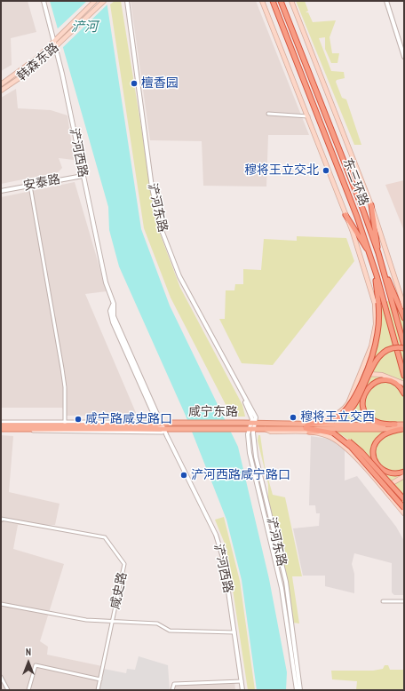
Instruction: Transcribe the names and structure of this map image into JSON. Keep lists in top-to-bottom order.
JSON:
{
  "streets": {
    "highway": ["东三环路"],
    "main road": ["韩森东路", "咸宁东路"],
    "street": [
      "浐河西路",
      "安泰路",
      "浐河东路",
      "咸史路"
    ]
  },
  "crossings": [
    ["韩森东路", "浐河西路"],
    ["浐河西路", "安泰路"],
    ["浐河西路", "咸宁东路"],
    ["浐河东路", "咸宁东路"]
  ],
  "water": ["浐河"],
  "places": [
    "檀香园",
    "穆将王立交北",
    "穆将王立交西",
    "咸宁路咸史路口",
    "浐河西路咸宁路口"
  ],
  "north": "top"
}
